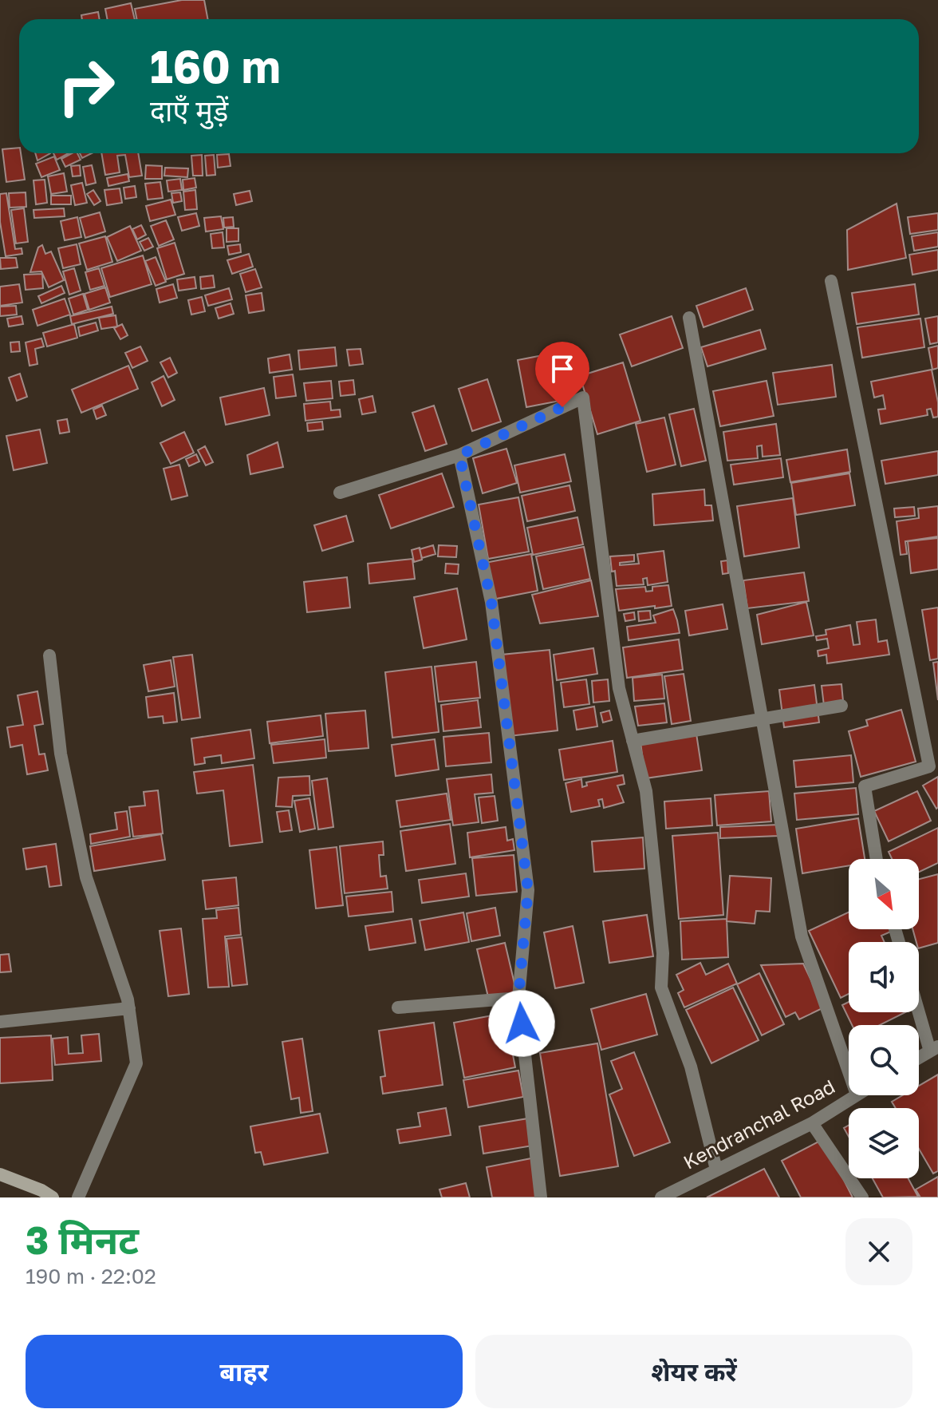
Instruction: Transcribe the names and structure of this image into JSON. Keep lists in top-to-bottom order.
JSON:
{
  "streets": {
    "street": ["Kendranchal Road"]
  },
  "north": "bottom right",
  "page": {
    "turn": ["160 m", "दाएँ मुड़ें"],
    "heading": ["3 मिनट", "190 m · 22:02"],
    "buttons": ["बाहर", "शेयर करें"]
  }
}
